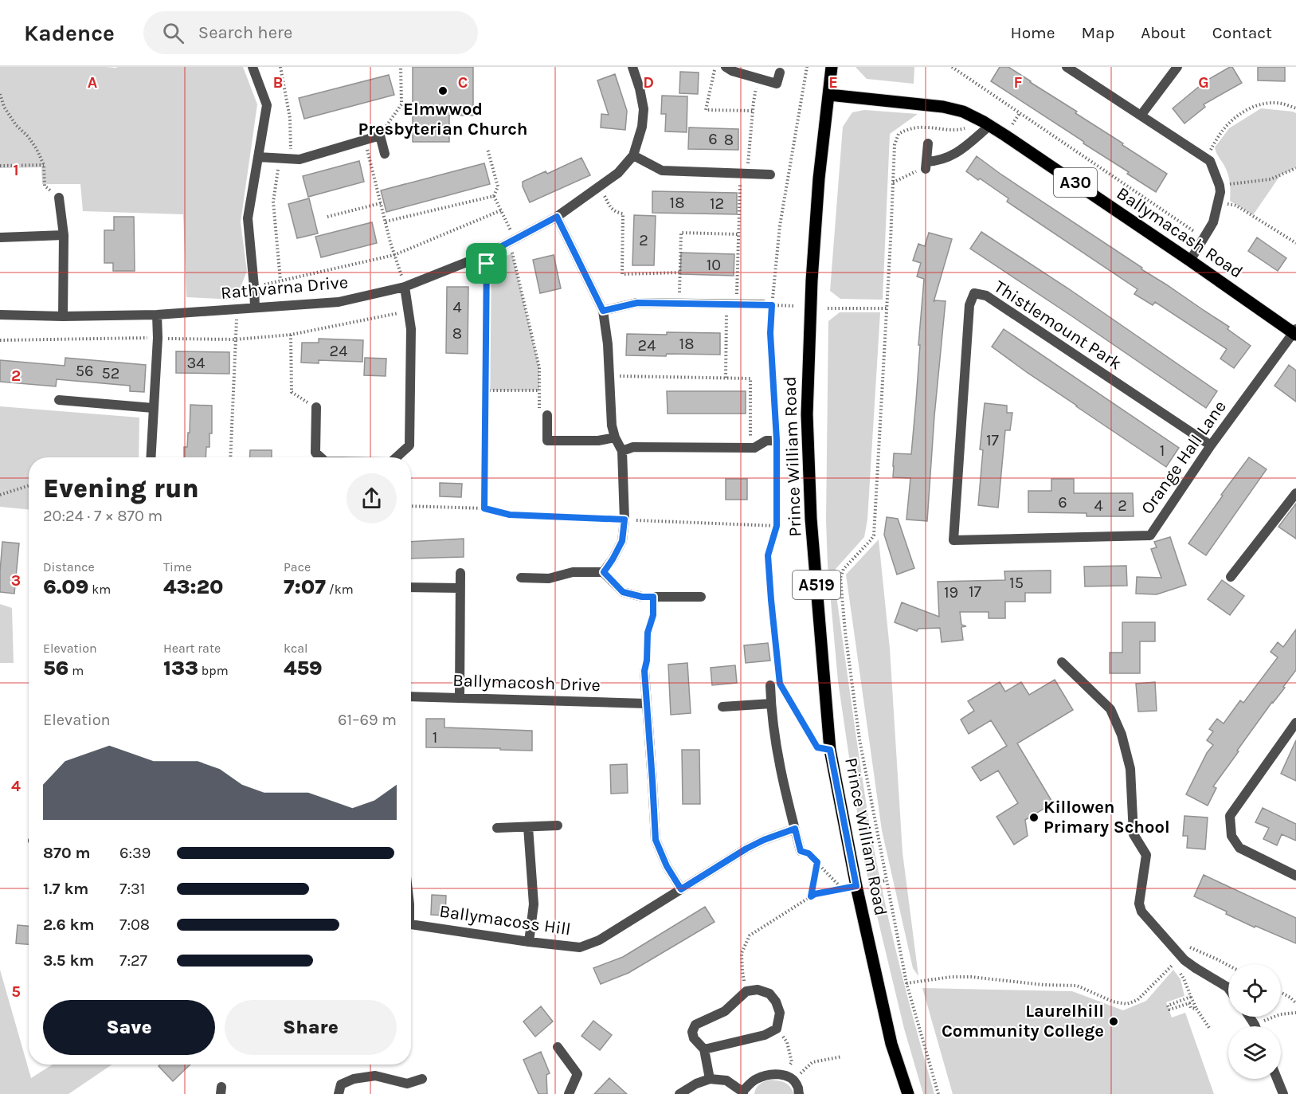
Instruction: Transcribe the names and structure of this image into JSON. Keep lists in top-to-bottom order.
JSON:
{
  "streets": {
    "main road": [
      "A30",
      "Ballymacash Road",
      "Prince William Road",
      "A519"
    ],
    "street": [
      "Rathvarna Drive",
      "Thistlemount Park",
      "Orange Hall Lane",
      "Ballymacosh Drive",
      "Ballymacoss Hill"
    ]
  },
  "crossings": [
    ["Ballymacash Road", "Prince William Road"],
    ["Ballymacash Road", "Orange Hall Lane"],
    ["Thistlemount Park", "Orange Hall Lane"]
  ],
  "places": ["Elmwwod Presbyterian Church", "Killowen Primary School", "Laurelhill Community College"],
  "house_numbers": [
    "6",
    "8",
    "18",
    "12",
    "2",
    "10",
    "4",
    "8",
    "18",
    "24",
    "24",
    "34",
    "56",
    "52",
    "17",
    "1",
    "6",
    "4",
    "2",
    "15",
    "17",
    "19",
    "1"
  ],
  "page": {
    "header": "Kadence",
    "search": "Search here",
    "nav": [
      "Home",
      "Map",
      "About",
      "Contact"
    ],
    "heading": ["Evening run", "20:24 · 7 × 870 m"],
    "stats": [
      ["Distance", "6.09 km"],
      ["Time", "43:20"],
      ["Pace", "7:07 /km"],
      ["Elevation", "56 m"],
      ["Heart rate", "133 bpm"],
      ["kcal", "459"]
    ],
    "chart": ["Elevation", "61–69 m"],
    "list": [
      {
        "name": "870 m",
        "note": "6:39"
      },
      {
        "name": "1.7 km",
        "note": "7:31"
      },
      {
        "name": "2.6 km",
        "note": "7:08"
      },
      {
        "name": "3.5 km",
        "note": "7:27"
      }
    ],
    "buttons": ["Save", "Share"]
  },
  "grid": {
    "columns": [
      "A",
      "B",
      "C",
      "D",
      "E",
      "F",
      "G"
    ],
    "rows": [
      "1",
      "2",
      "3",
      "4",
      "5"
    ]
  }
}
